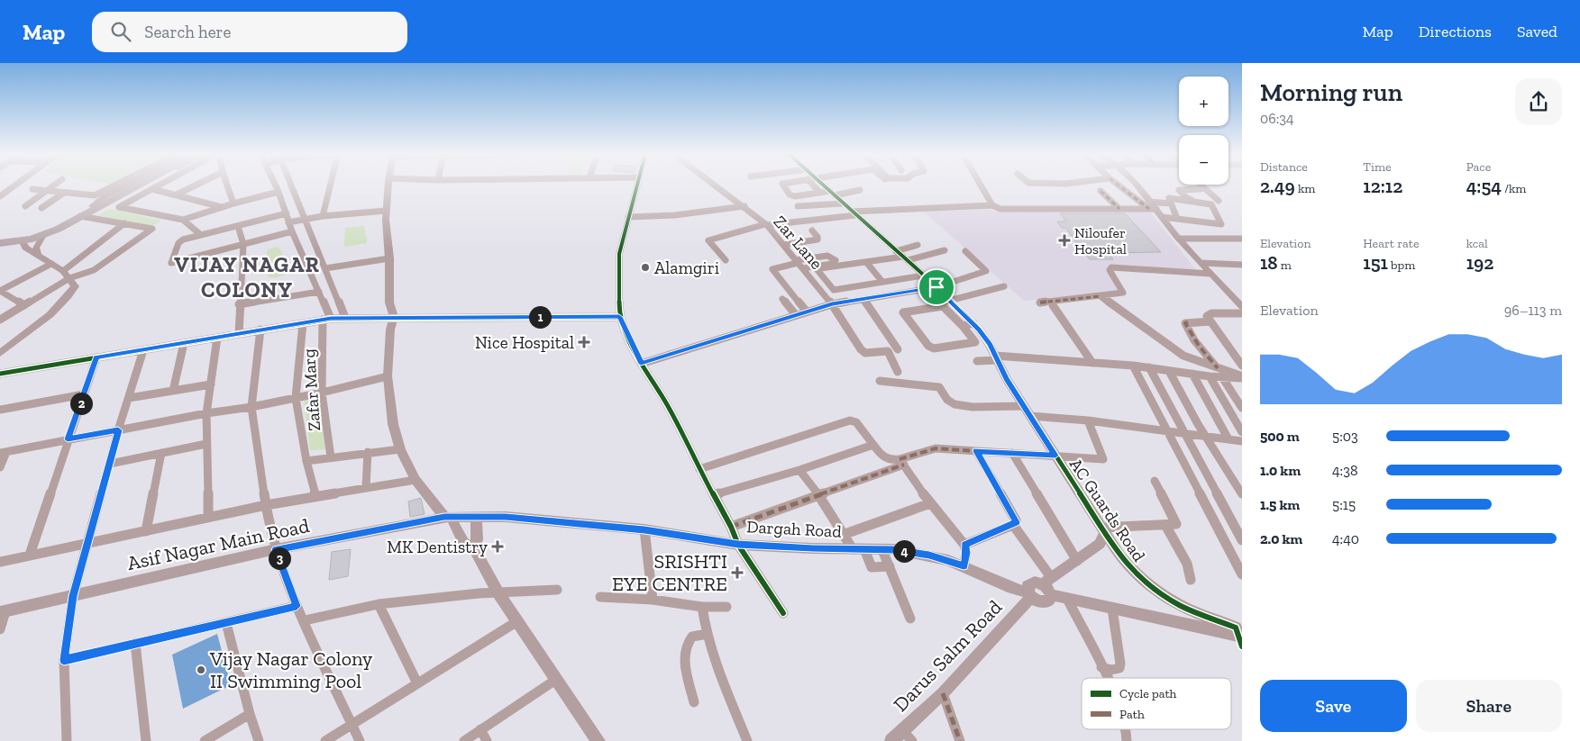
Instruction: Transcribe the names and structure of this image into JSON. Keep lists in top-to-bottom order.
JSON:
{
  "streets": {
    "main road": [
      "AC Guards Road",
      "Dargah Road",
      "Asif Nagar Main Road",
      "Darus Salm Road"
    ],
    "street": ["Zar Lane", "Zafar Marg"]
  },
  "crossings": [
    ["Dargah Road", "Asif Nagar Main Road"],
    ["Dargah Road", "Darus Salm Road"]
  ],
  "districts": ["VIJAY NAGAR COLONY"],
  "places": {
    "health": [
      "Niloufer Hospital",
      "Nice Hospital",
      "MK Dentistry",
      "SRISHTI EYE CENTRE"
    ],
    "other": ["Alamgiri", "Vijay Nagar Colony II Swimming Pool"]
  },
  "legend": ["Cycle path", "Path"],
  "page": {
    "header": "Map",
    "search": "Search here",
    "nav": ["Map", "Directions", "Saved"],
    "heading": ["Morning run", "06:34"],
    "map_buttons": ["+", "−"],
    "stats": [
      ["Distance", "2.49 km"],
      ["Time", "12:12"],
      ["Pace", "4:54 /km"],
      ["Elevation", "18 m"],
      ["Heart rate", "151 bpm"],
      ["kcal", "192"]
    ],
    "chart": ["Elevation", "96–113 m"],
    "pins": [
      "1",
      "2",
      "4",
      "3"
    ],
    "list": [
      {
        "name": "500 m",
        "note": "5:03"
      },
      {
        "name": "1.0 km",
        "note": "4:38"
      },
      {
        "name": "1.5 km",
        "note": "5:15"
      },
      {
        "name": "2.0 km",
        "note": "4:40"
      }
    ],
    "buttons": ["Save", "Share"]
  }
}
